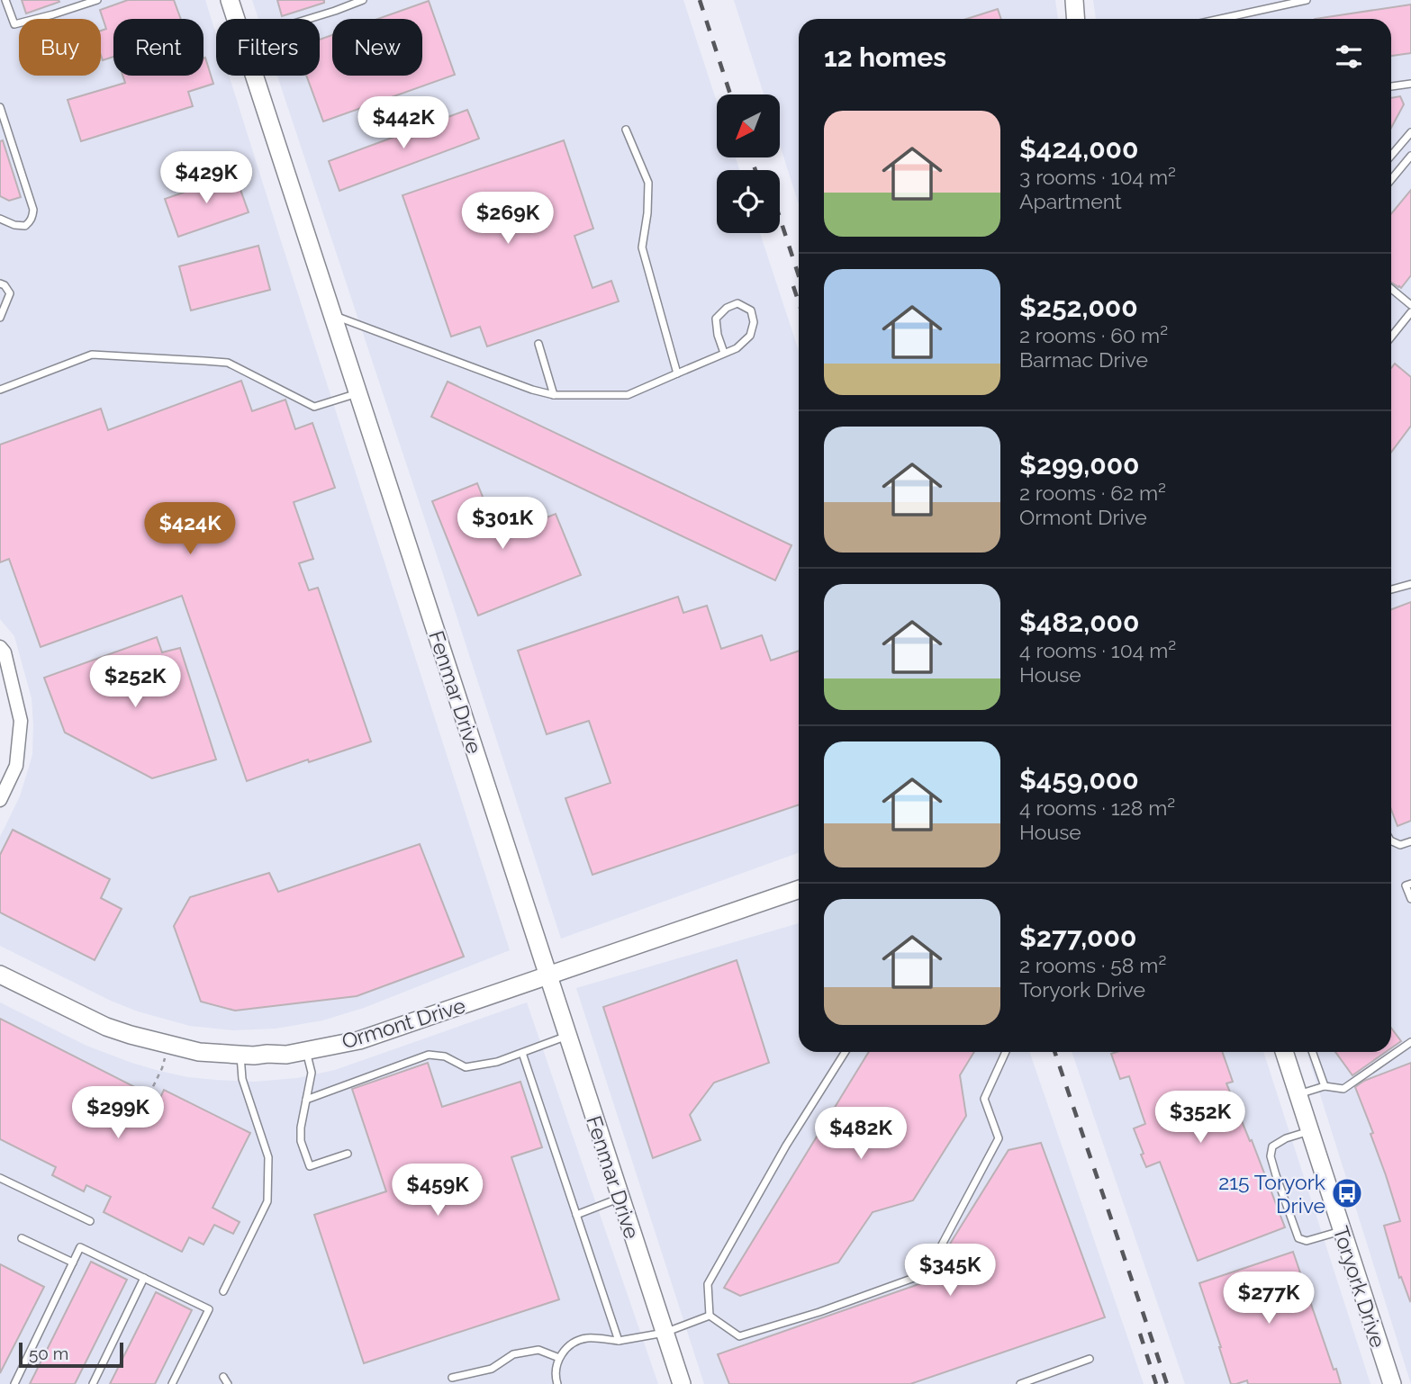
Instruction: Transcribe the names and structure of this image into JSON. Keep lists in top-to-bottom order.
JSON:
{
  "streets": {
    "street": ["Fenmar Drive", "Ormont Drive", "Toryork Drive"]
  },
  "crossings": [
    ["Fenmar Drive", "Ormont Drive"]
  ],
  "places": {
    "bus stop": ["215 Toryork Drive"]
  },
  "scale_bar": "50 m",
  "north": "bottom left",
  "page": {
    "chip": [
      "Buy",
      "Rent",
      "Filters",
      "New"
    ],
    "heading": "12 homes",
    "list": [
      {
        "name": "$424,000",
        "note": "3 rooms · 104 m² · Apartment"
      },
      {
        "name": "$252,000",
        "note": "2 rooms · 60 m² · Barmac Drive"
      },
      {
        "name": "$299,000",
        "note": "2 rooms · 62 m² · Ormont Drive"
      },
      {
        "name": "$482,000",
        "note": "4 rooms · 104 m² · House"
      },
      {
        "name": "$459,000",
        "note": "4 rooms · 128 m² · House"
      },
      {
        "name": "$277,000",
        "note": "2 rooms · 58 m² · Toryork Drive"
      }
    ],
    "price": [
      "$442K",
      "$429K",
      "$269K",
      "$301K",
      "$424K",
      "$252K",
      "$299K",
      "$352K",
      "$482K",
      "$459K",
      "$345K",
      "$277K"
    ],
    "scale": "50 m"
  }
}
